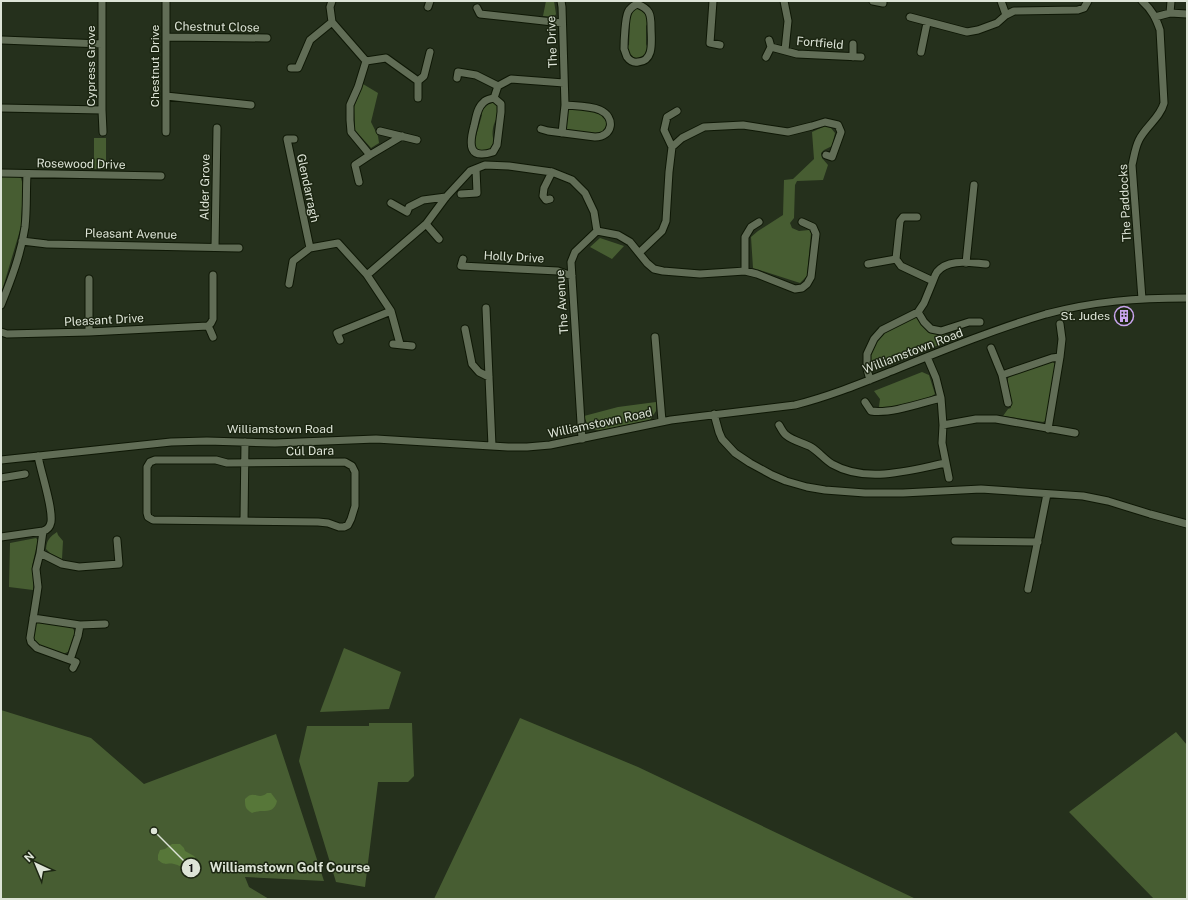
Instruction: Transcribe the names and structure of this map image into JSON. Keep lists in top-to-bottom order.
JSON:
{
  "streets": {
    "street": [
      "Chestnut Close",
      "The Drive",
      "Fortfield",
      "Cypress Grove",
      "Chestnut Drive",
      "Rosewood Drive",
      "Alder Grove",
      "Glendarragh",
      "The Paddocks",
      "Pleasant Avenue",
      "Holly Drive",
      "The Avenue",
      "Pleasant Drive",
      "Williamstown Road",
      "Cúl Dara"
    ]
  },
  "crossings": [
    ["Chestnut Close", "Chestnut Drive"],
    ["Alder Grove", "Pleasant Avenue"],
    ["The Paddocks", "Williamstown Road"],
    ["Holly Drive", "The Avenue"],
    ["The Avenue", "Williamstown Road"]
  ],
  "places": {
    "building": ["St. Judes"],
    "other": ["Williamstown Golf Course"]
  },
  "north": "top left"
}
